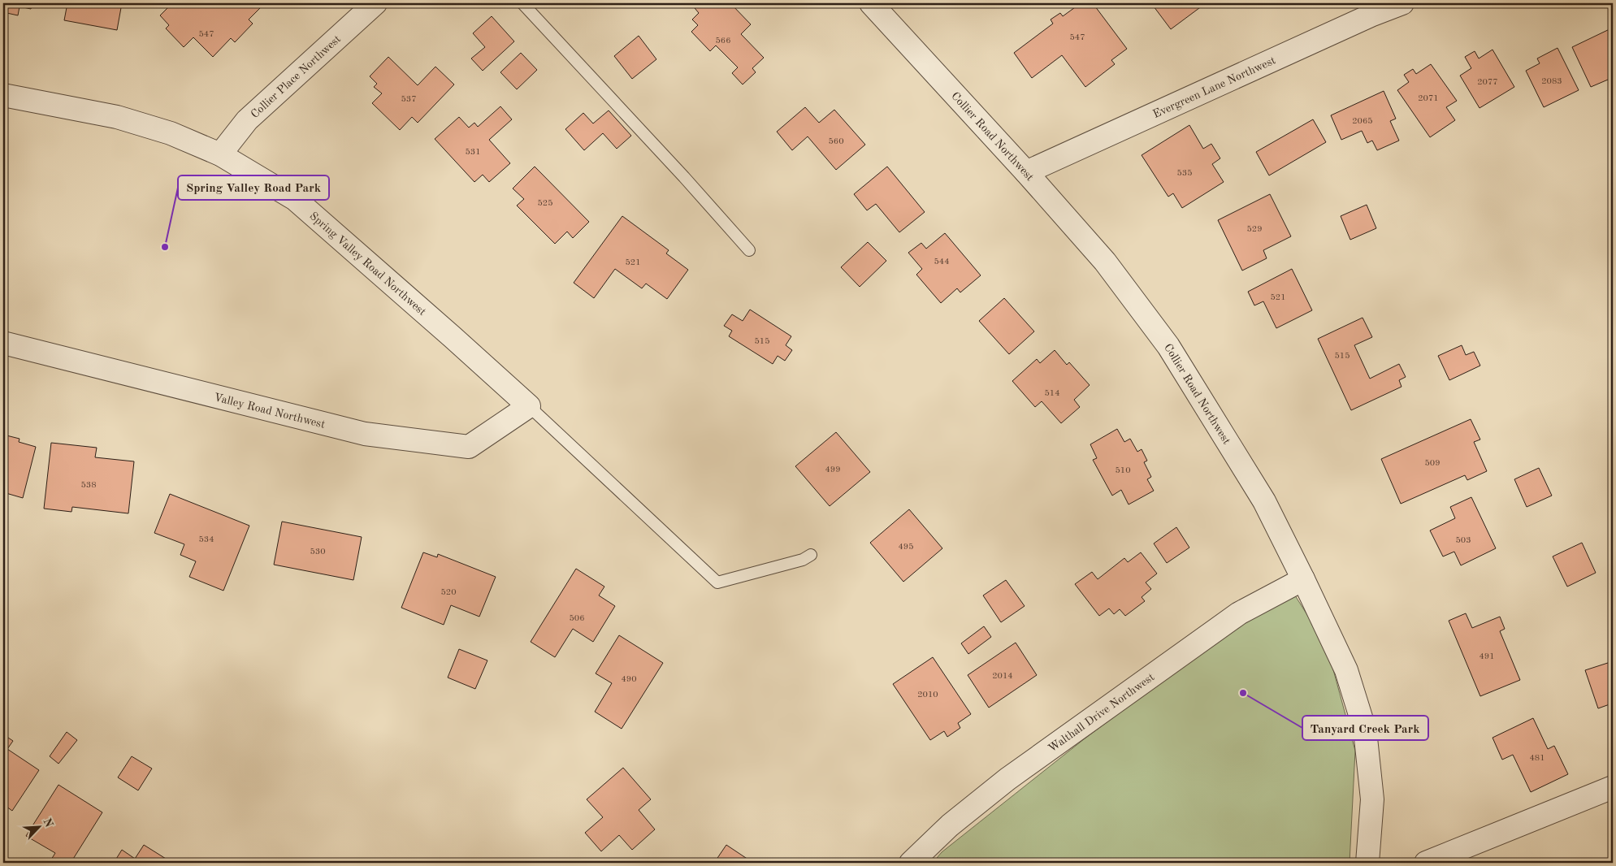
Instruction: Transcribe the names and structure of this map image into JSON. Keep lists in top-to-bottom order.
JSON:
{
  "streets": {
    "street": [
      "Collier Place Northwest",
      "Evergreen Lane Northwest",
      "Collier Road Northwest",
      "Spring Valley Road Northwest",
      "Valley Road Northwest",
      "Walthall Drive Northwest"
    ]
  },
  "crossings": [
    ["Collier Place Northwest", "Spring Valley Road Northwest"],
    ["Evergreen Lane Northwest", "Collier Road Northwest"],
    ["Collier Road Northwest", "Walthall Drive Northwest"],
    ["Spring Valley Road Northwest", "Valley Road Northwest"]
  ],
  "places": ["Spring Valley Road Park", "Tanyard Creek Park"],
  "house_numbers": [
    "547",
    "547",
    "566",
    "2083",
    "2077",
    "2071",
    "537",
    "2065",
    "560",
    "531",
    "535",
    "525",
    "529",
    "544",
    "521",
    "521",
    "515",
    "515",
    "514",
    "509",
    "499",
    "510",
    "538",
    "534",
    "503",
    "495",
    "530",
    "520",
    "506",
    "491",
    "2014",
    "490",
    "2010",
    "481"
  ],
  "north": "top right"
}
